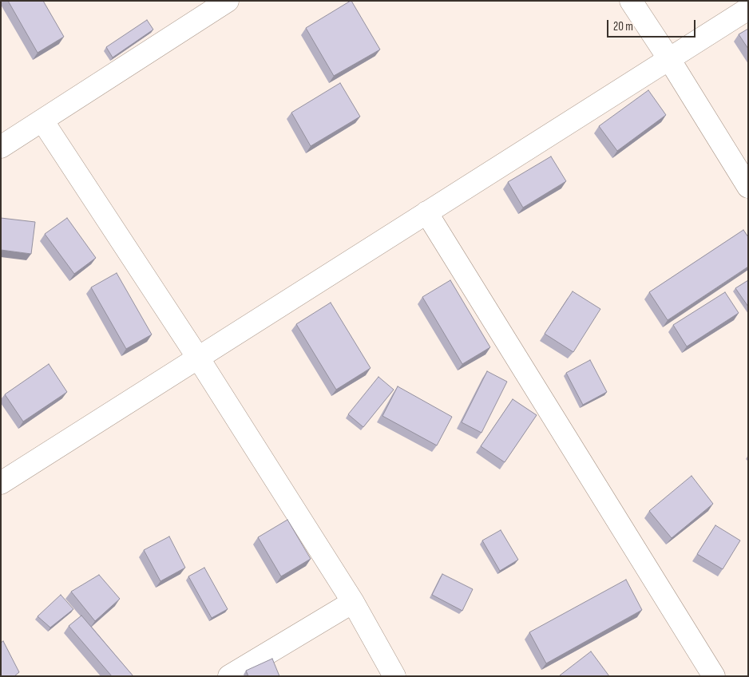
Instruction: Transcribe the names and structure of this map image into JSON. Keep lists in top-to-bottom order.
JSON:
{
  "scale_bar": "20 m"
}
